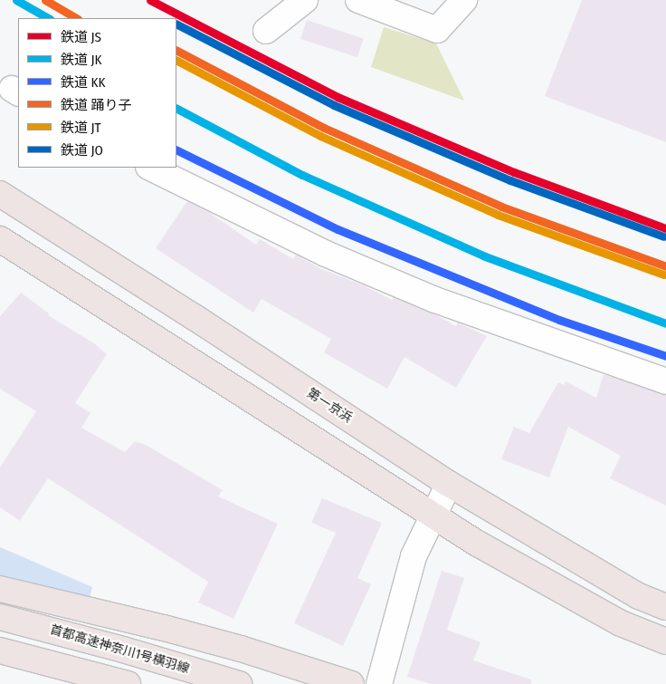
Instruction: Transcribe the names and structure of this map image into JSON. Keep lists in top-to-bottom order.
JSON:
{
  "streets": {
    "highway": ["第一京浜", "首都高速神奈川1号横羽線"]
  },
  "lines": [
    "rail line JS",
    "rail line JK",
    "rail line 踊り子",
    "rail line JO",
    "rail line JT",
    "rail line KK"
  ],
  "legend": [
    "鉄道 JS",
    "鉄道 JK",
    "鉄道 KK",
    "鉄道 踊り子",
    "鉄道 JT",
    "鉄道 JO"
  ]
}
